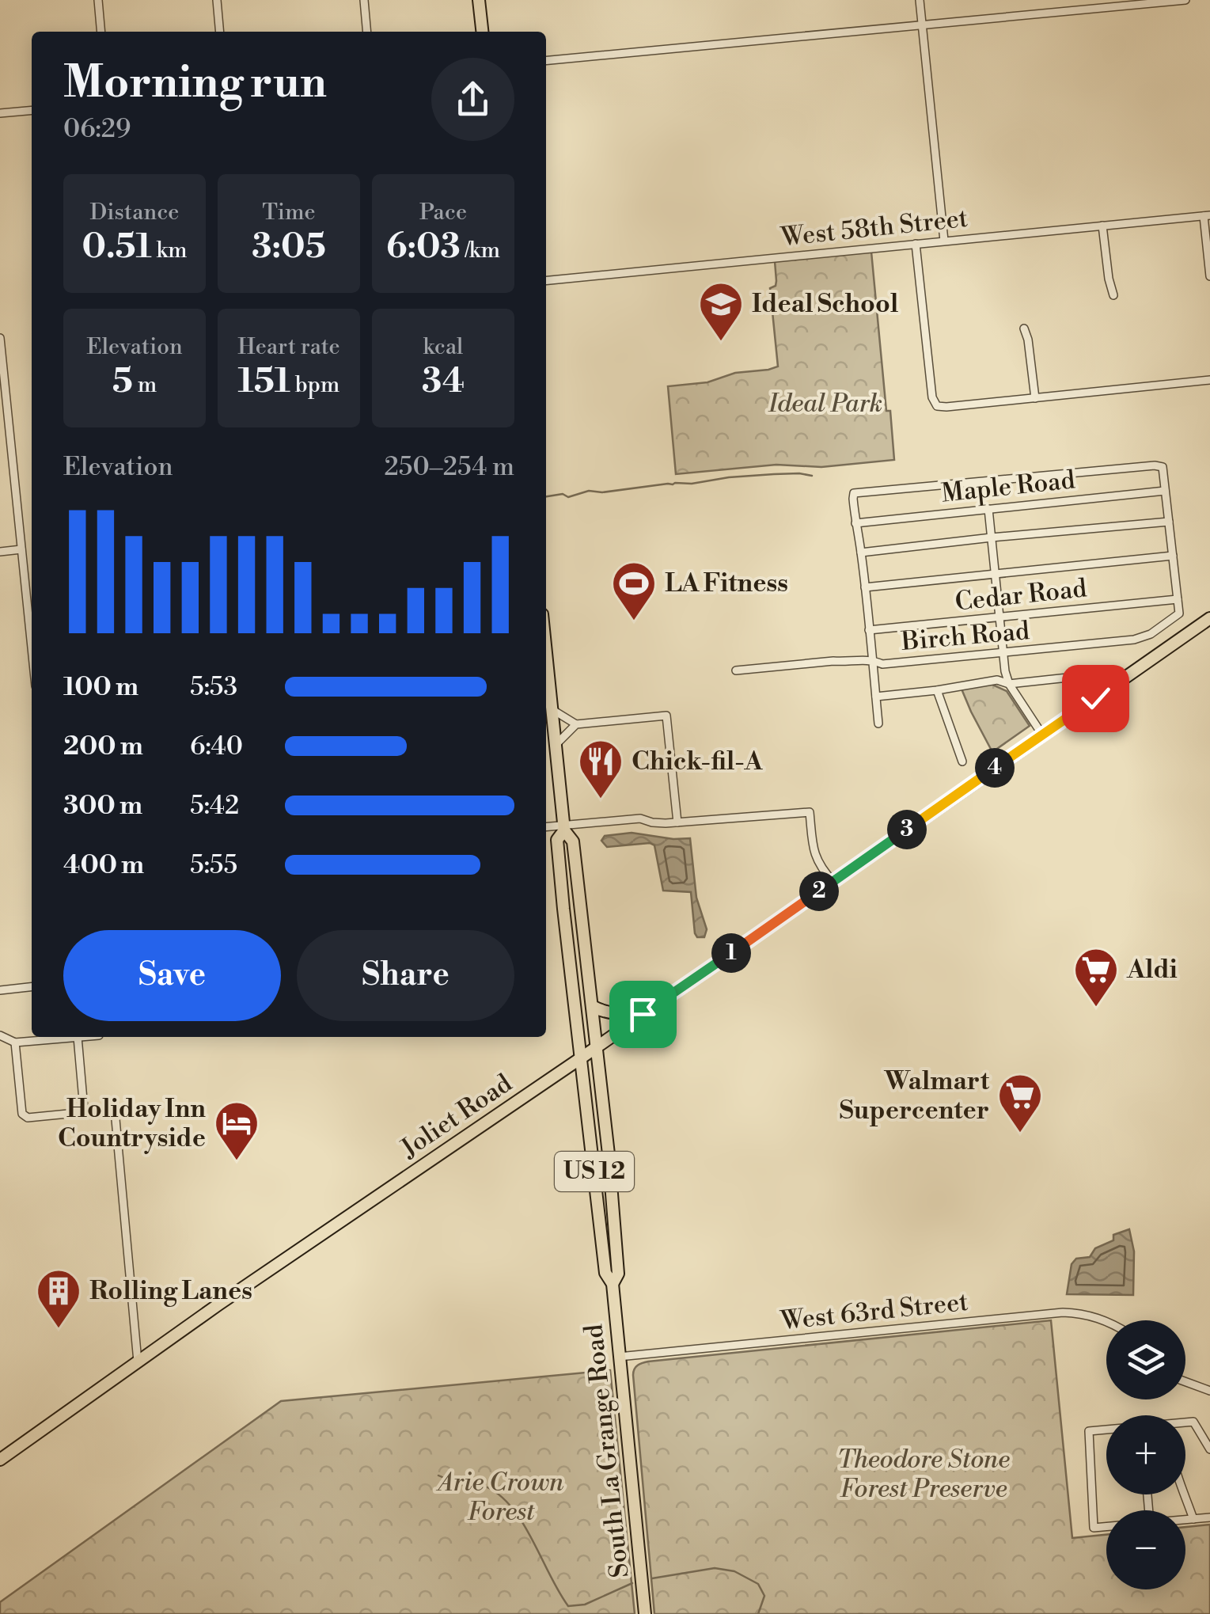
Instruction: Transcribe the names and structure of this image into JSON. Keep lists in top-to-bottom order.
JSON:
{
  "streets": {
    "main road": ["Joliet Road", "US 12", "South La Grange Road"],
    "street": [
      "West 58th Street",
      "Maple Road",
      "Cedar Road",
      "Birch Road",
      "West 63rd Street"
    ]
  },
  "crossings": [
    ["Cedar Road", "Birch Road"],
    ["Joliet Road", "South La Grange Road"],
    ["West 63rd Street", "South La Grange Road"]
  ],
  "parks": ["Ideal Park", "Theodore Stone Forest Preserve", "Arie Crown Forest"],
  "places": {
    "school or university": ["Ideal School"],
    "sports": ["LA Fitness"],
    "restaurant": ["Chick-fil-A"],
    "supermarket": ["Aldi", "Walmart Supercenter"],
    "hotel": ["Holiday Inn Countryside"],
    "building": ["Rolling Lanes"]
  },
  "page": {
    "heading": ["Morning run", "06:29"],
    "stats": [
      ["Distance", "0.51 km"],
      ["Time", "3:05"],
      ["Pace", "6:03 /km"],
      ["Elevation", "5 m"],
      ["Heart rate", "151 bpm"],
      ["kcal", "34"]
    ],
    "chart": ["Elevation", "250–254 m"],
    "list": [
      {
        "name": "100 m",
        "note": "5:53"
      },
      {
        "name": "200 m",
        "note": "6:40"
      },
      {
        "name": "300 m",
        "note": "5:42"
      },
      {
        "name": "400 m",
        "note": "5:55"
      }
    ],
    "pins": [
      "4",
      "3",
      "2",
      "1"
    ],
    "buttons": ["Save", "Share"],
    "map_buttons": ["+", "−"]
  }
}
